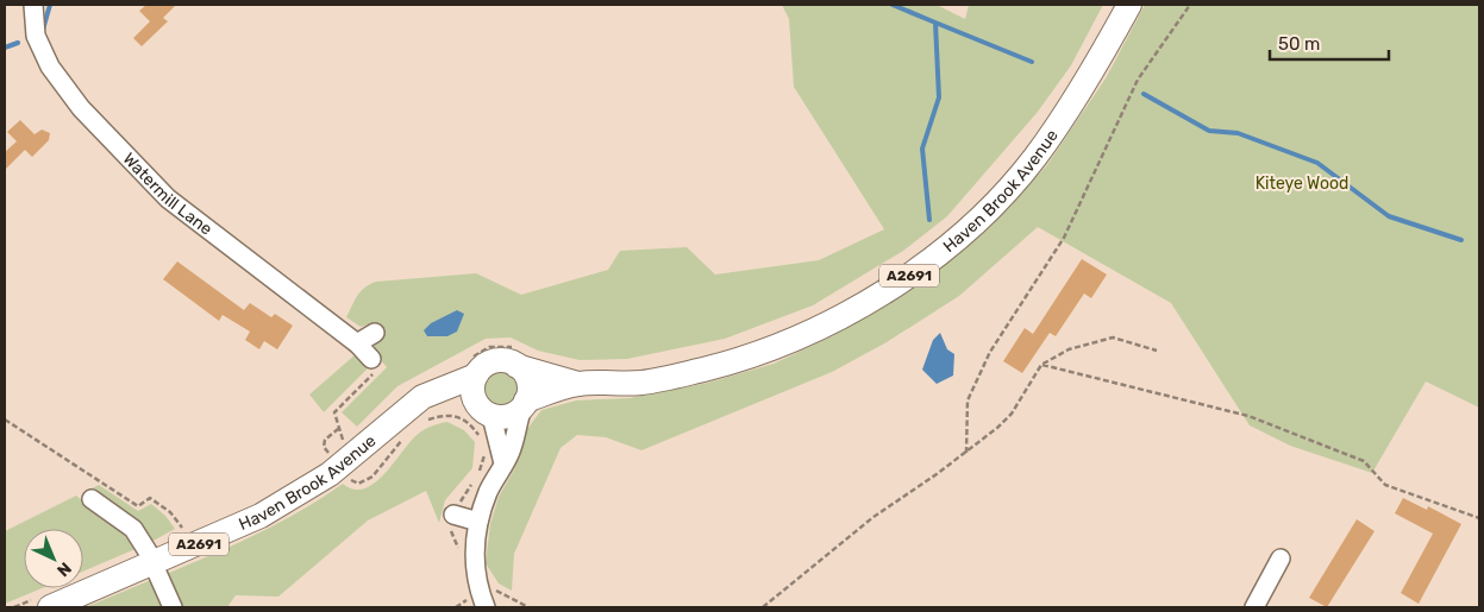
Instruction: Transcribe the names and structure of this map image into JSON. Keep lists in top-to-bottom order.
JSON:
{
  "streets": {
    "main road": ["Haven Brook Avenue", "A2691"],
    "street": ["Watermill Lane"]
  },
  "parks": ["Kiteye Wood"],
  "scale_bar": "50 m",
  "north": "bottom right"
}
